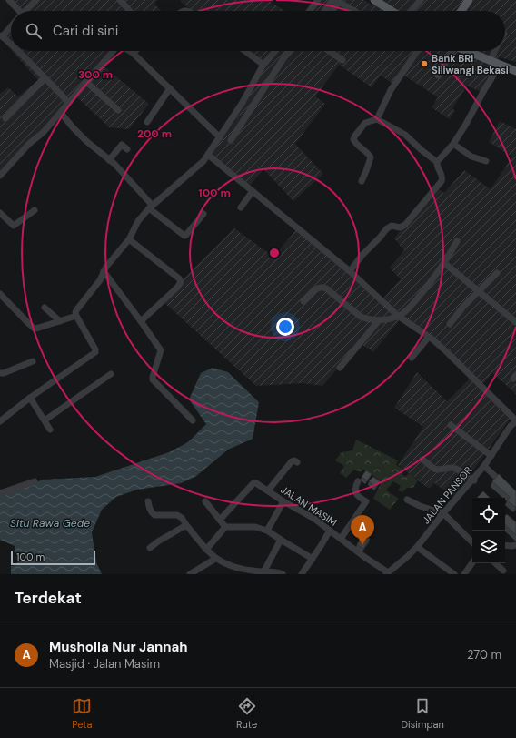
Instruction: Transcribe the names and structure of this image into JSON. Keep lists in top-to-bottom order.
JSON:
{
  "streets": {
    "street": ["JALAN PANSOR", "JALAN MASIM"]
  },
  "crossings": [
    ["JALAN PANSOR", "JALAN MASIM"]
  ],
  "water": ["Situ Rawa Gede"],
  "places": ["Bank BRI Siliwangi Bekasi"],
  "scale_bar": "100 m",
  "page": {
    "search": "Cari di sini",
    "pins": "A",
    "scale": "100 m",
    "heading": "Terdekat",
    "list": [
      {
        "mark": "A",
        "name": "Musholla Nur Jannah",
        "note": "Masjid · Jalan Masim",
        "value": "270 m"
      }
    ],
    "nav": ["Peta", "Rute", "Disimpan"]
  },
  "rings": ["300 m", "200 m", "100 m"]
}
